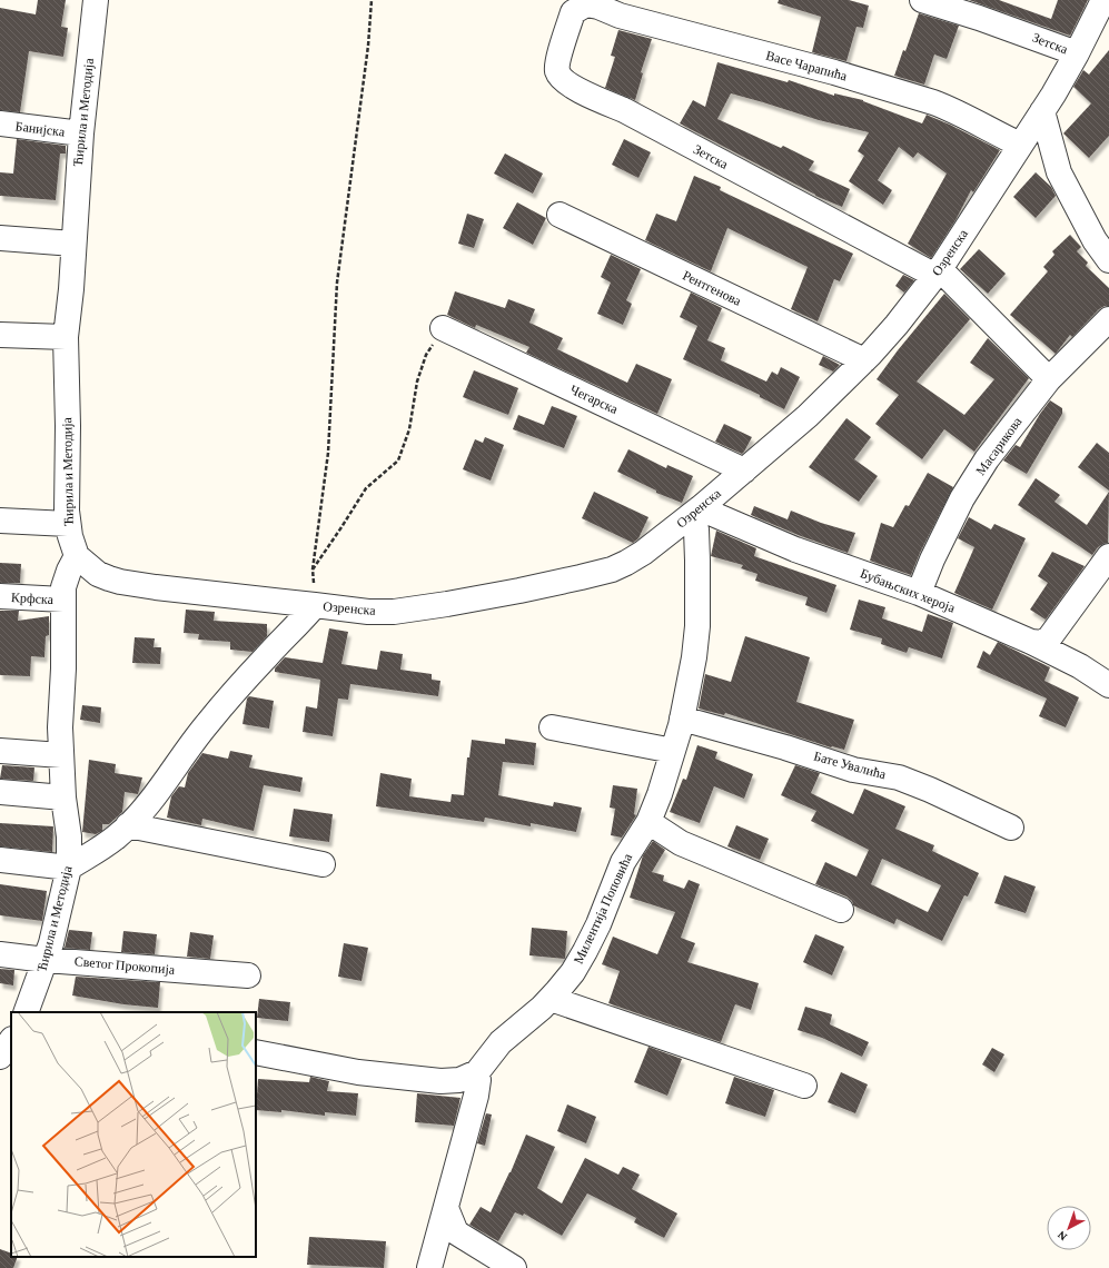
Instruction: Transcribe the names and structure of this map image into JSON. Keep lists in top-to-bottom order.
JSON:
{
  "streets": {
    "street": [
      "Зетска",
      "Васе Чарапића",
      "Ћирила и Методија",
      "Банијска",
      "Озренска",
      "Рентгенова",
      "Чегарска",
      "Масарикова",
      "Бубањских хероја",
      "Крфска",
      "Бате Увалића",
      "Милентија Поповића",
      "Светог Прокопија"
    ]
  },
  "crossings": [
    ["Зетска", "Васе Чарапића"],
    ["Зетска", "Озренска"],
    ["Зетска", "Масарикова"],
    ["Васе Чарапића", "Озренска"],
    ["Ћирила и Методија", "Банијска"],
    ["Ћирила и Методија", "Озренска"],
    ["Ћирила и Методија", "Крфска"],
    ["Ћирила и Методија", "Светог Прокопија"],
    ["Озренска", "Рентгенова"],
    ["Озренска", "Чегарска"],
    ["Озренска", "Бубањских хероја"],
    ["Озренска", "Милентија Поповића"],
    ["Масарикова", "Бубањских хероја"],
    ["Бубањских хероја", "Милентија Поповића"],
    ["Бате Увалића", "Милентија Поповића"]
  ],
  "north": "bottom left"
}
